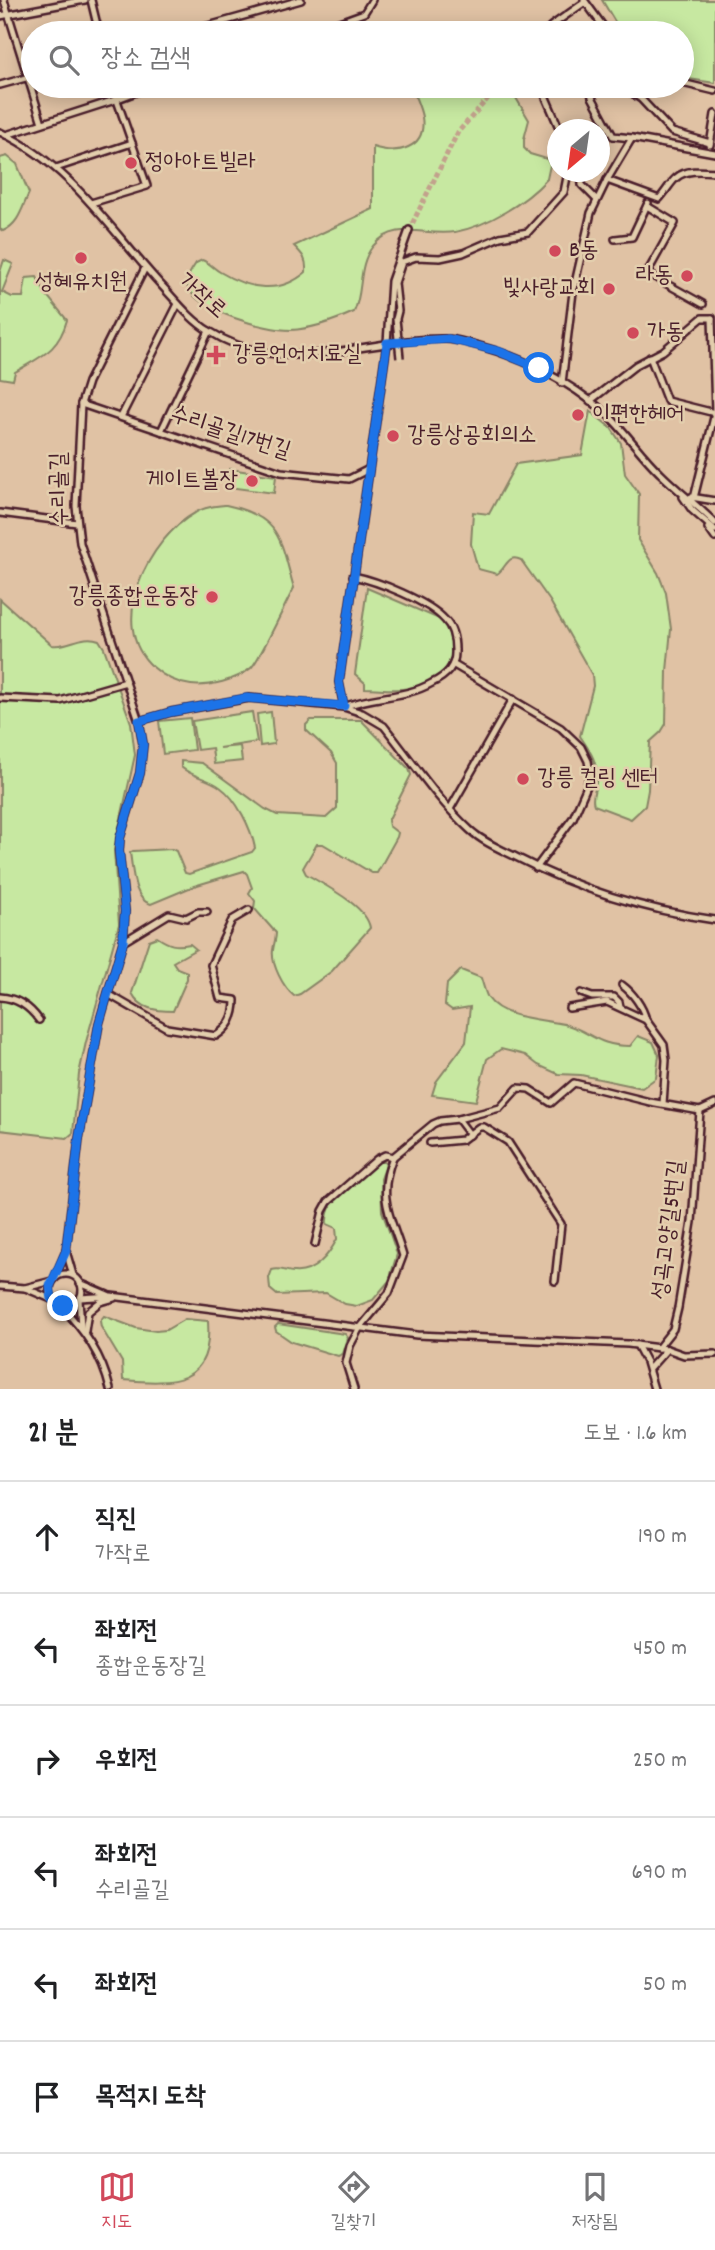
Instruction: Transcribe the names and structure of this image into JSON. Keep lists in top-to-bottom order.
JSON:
{
  "streets": {
    "street": [
      "가작로",
      "수리골길17번길",
      "수리골길",
      "성곡고양길5번길"
    ]
  },
  "crossings": [
    ["가작로", "수리골길"],
    ["수리골길17번길", "수리골길"]
  ],
  "places": {
    "other": [
      "정아아트빌라",
      "B동",
      "성혜유치원",
      "라동",
      "빛사랑교회",
      "가동",
      "이편한헤어",
      "강릉상공회의소",
      "게이트볼장",
      "강릉종합운동장",
      "강릉 컬링 센터"
    ],
    "health": ["강릉언어치료실"]
  },
  "north": "bottom left",
  "page": {
    "search": "장소 검색",
    "heading": ["21 분", "도보 · 1.6 km"],
    "list": [
      ["직진", "가작로", "190 m"],
      ["좌회전", "종합운동장길", "450 m"],
      ["우회전", "250 m"],
      ["좌회전", "수리골길", "690 m"],
      ["좌회전", "50 m"],
      "목적지 도착"
    ],
    "nav": ["지도", "길찾기", "저장됨"]
  }
}
